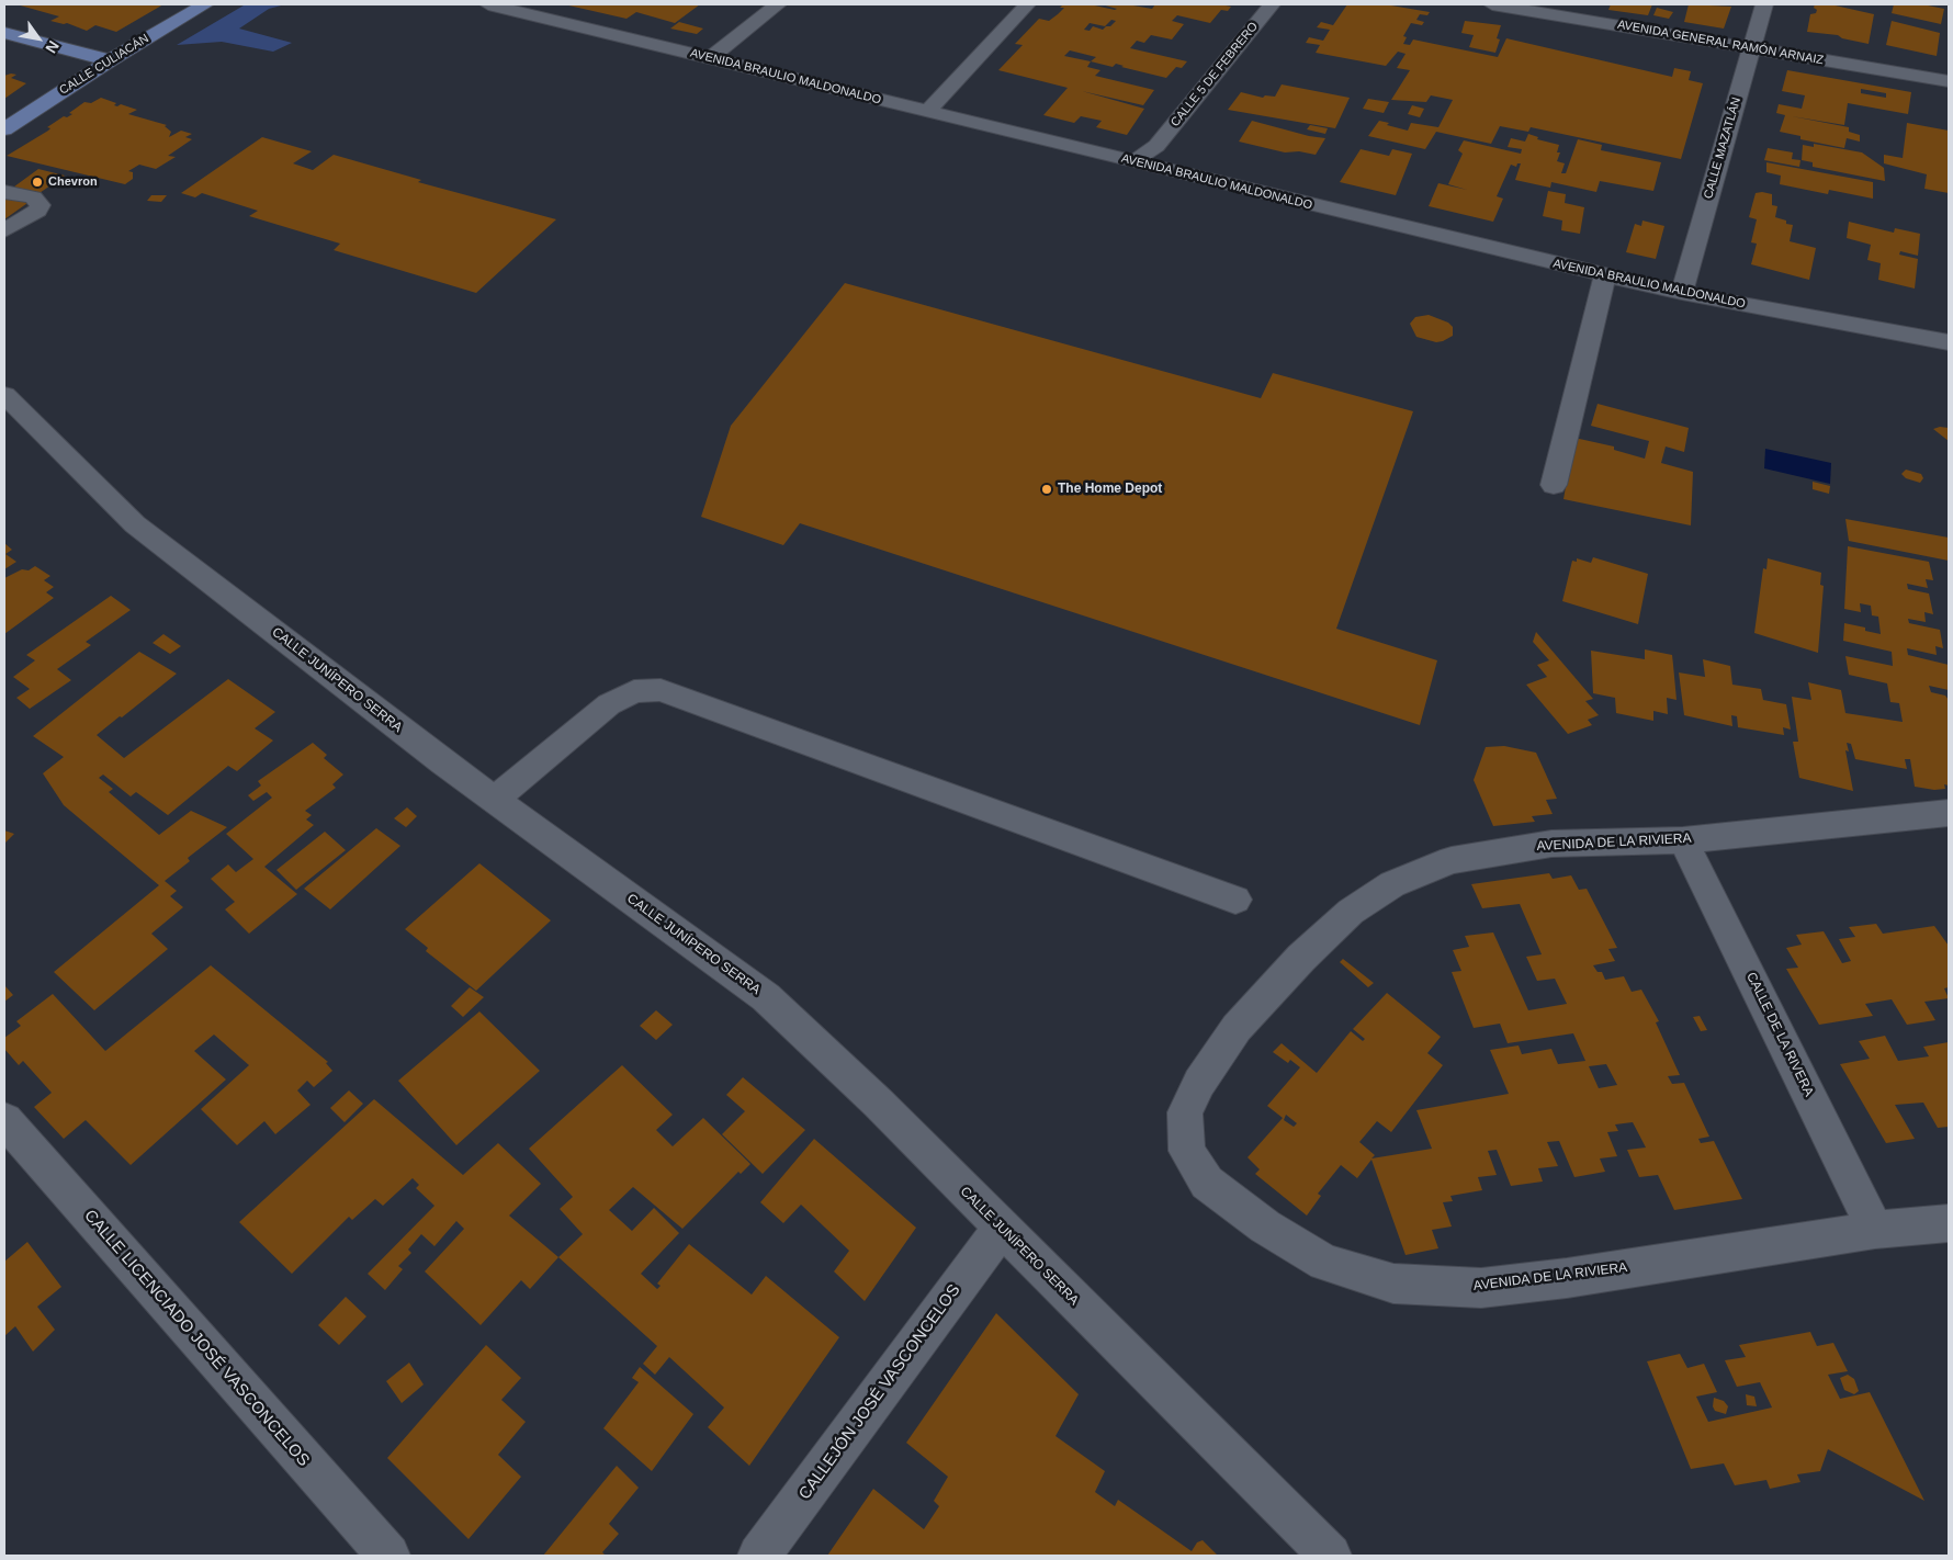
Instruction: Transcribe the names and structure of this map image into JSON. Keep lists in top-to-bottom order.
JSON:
{
  "streets": {
    "main road": ["CALLE CULIACÁN"],
    "street": [
      "AVENIDA GENERAL RAMÓN ARNAIZ",
      "CALLE 5 DE FEBRERO",
      "AVENIDA BRAULIO MALDONALDO",
      "CALLE MAZATLÁN",
      "CALLE JUNÍPERO SERRA",
      "AVENIDA DE LA RIVIERA",
      "CALLE DE LA RIVERA",
      "CALLE LICENCIADO JOSÉ VASCONCELOS",
      "CALLEJÓN JOSÉ VASCONCELOS"
    ]
  },
  "crossings": [
    ["AVENIDA GENERAL RAMÓN ARNAIZ", "CALLE MAZATLÁN"],
    ["CALLE 5 DE FEBRERO", "AVENIDA BRAULIO MALDONALDO"],
    ["AVENIDA BRAULIO MALDONALDO", "CALLE MAZATLÁN"],
    ["CALLE JUNÍPERO SERRA", "CALLEJÓN JOSÉ VASCONCELOS"],
    ["AVENIDA DE LA RIVIERA", "CALLE DE LA RIVERA"]
  ],
  "places": ["Chevron", "The Home Depot"],
  "north": "bottom right"
}
